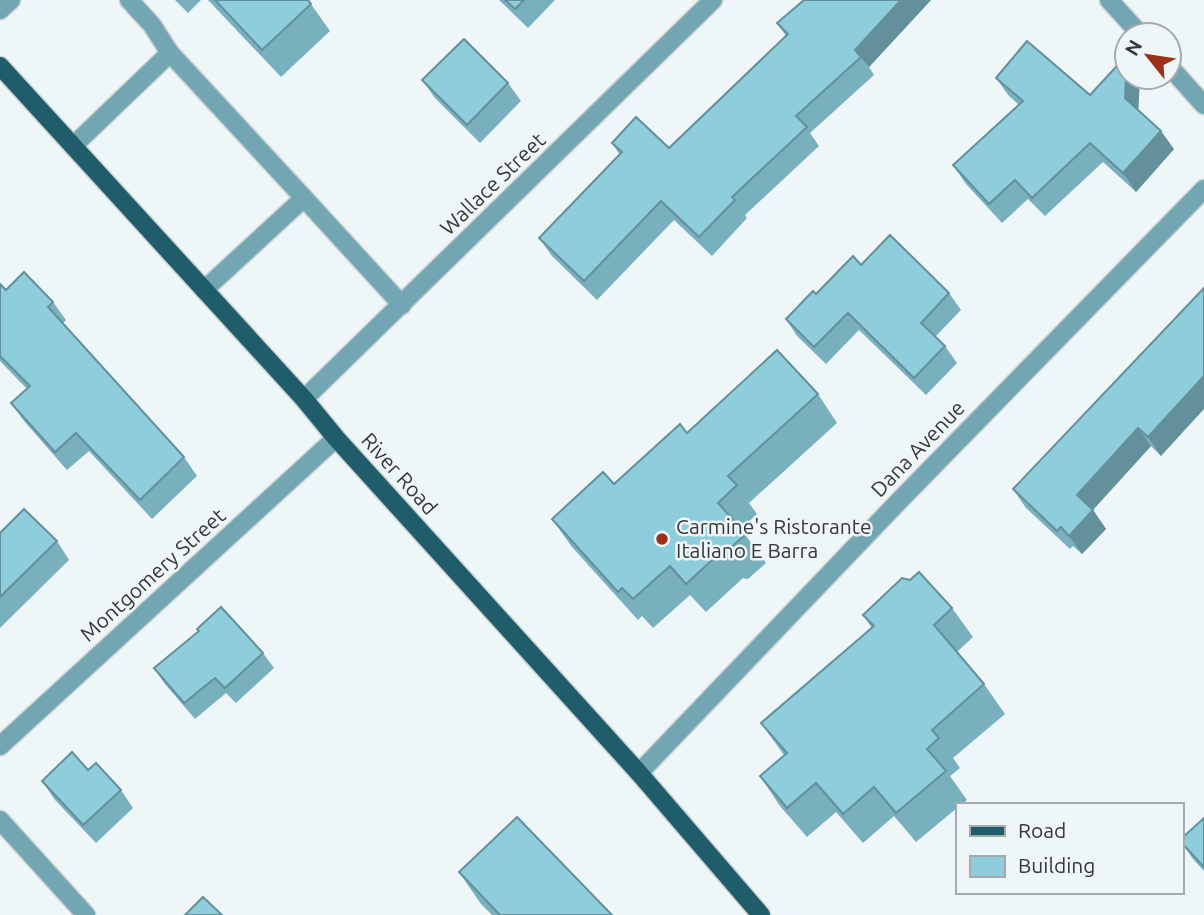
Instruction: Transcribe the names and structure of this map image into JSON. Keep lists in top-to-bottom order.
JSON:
{
  "streets": {
    "main road": ["River Road"],
    "street": ["Wallace Street", "Dana Avenue", "Montgomery Street"]
  },
  "crossings": [
    ["Wallace Street", "River Road"],
    ["Dana Avenue", "River Road"],
    ["River Road", "Montgomery Street"]
  ],
  "places": ["Carmine's Ristorante Italiano E Barra"],
  "legend": ["Road", "Building"],
  "north": "top left"
}
